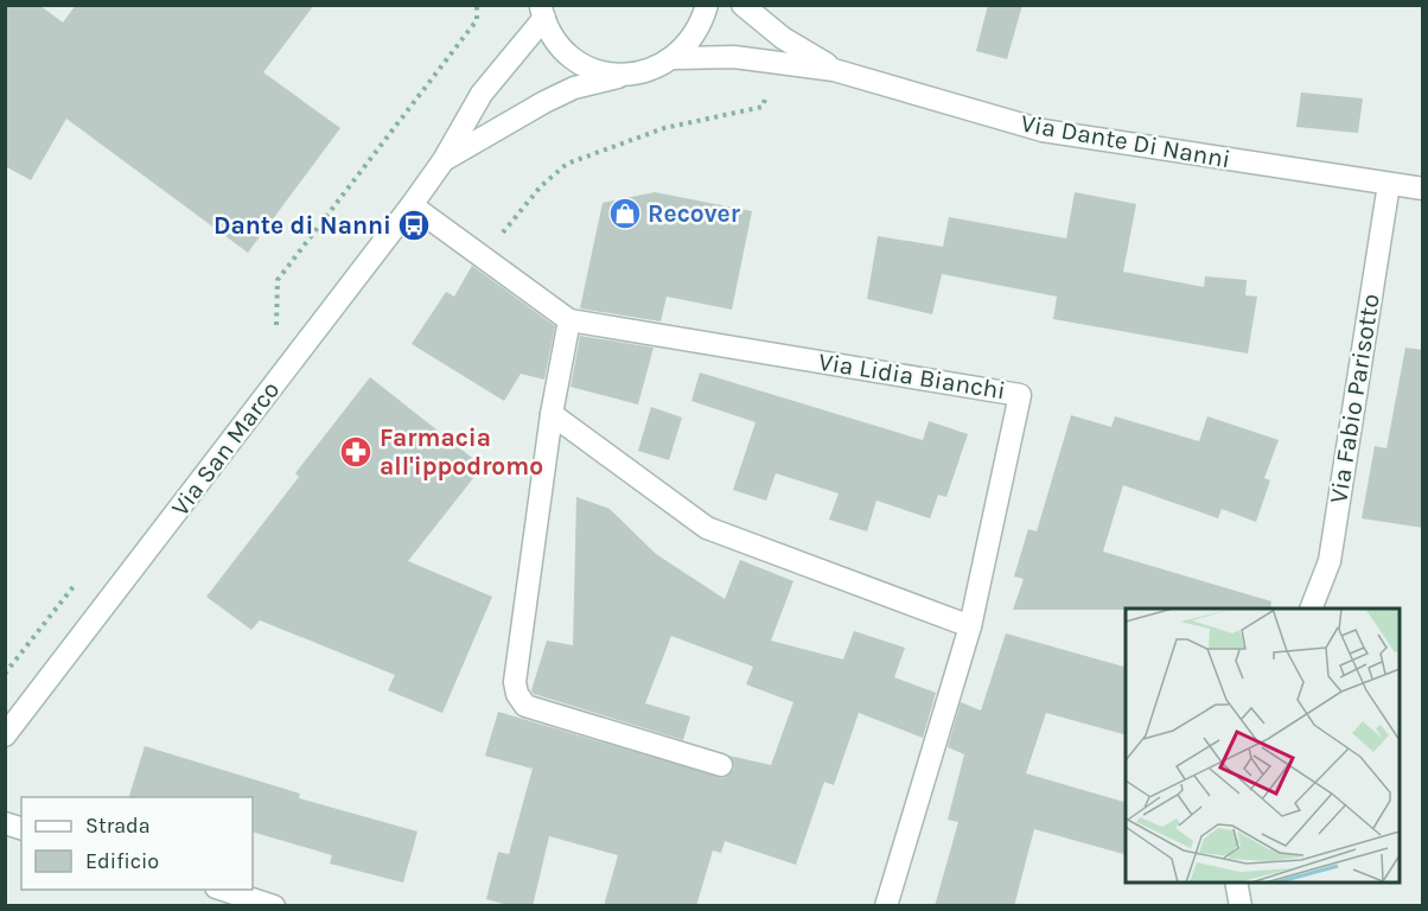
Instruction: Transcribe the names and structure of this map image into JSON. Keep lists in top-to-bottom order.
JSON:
{
  "streets": {
    "street": [
      "Via Dante Di Nanni",
      "Via Lidia Bianchi",
      "Via Fabio Parisotto",
      "Via San Marco"
    ]
  },
  "crossings": [
    ["Via Dante Di Nanni", "Via Fabio Parisotto"],
    ["Via Dante Di Nanni", "Via San Marco"],
    ["Via Lidia Bianchi", "Via San Marco"]
  ],
  "places": {
    "shop": ["Recover"],
    "bus stop": ["Dante di Nanni"],
    "pharmacy": ["Farmacia all'ippodromo"]
  },
  "legend": ["Strada", "Edificio"]
}
